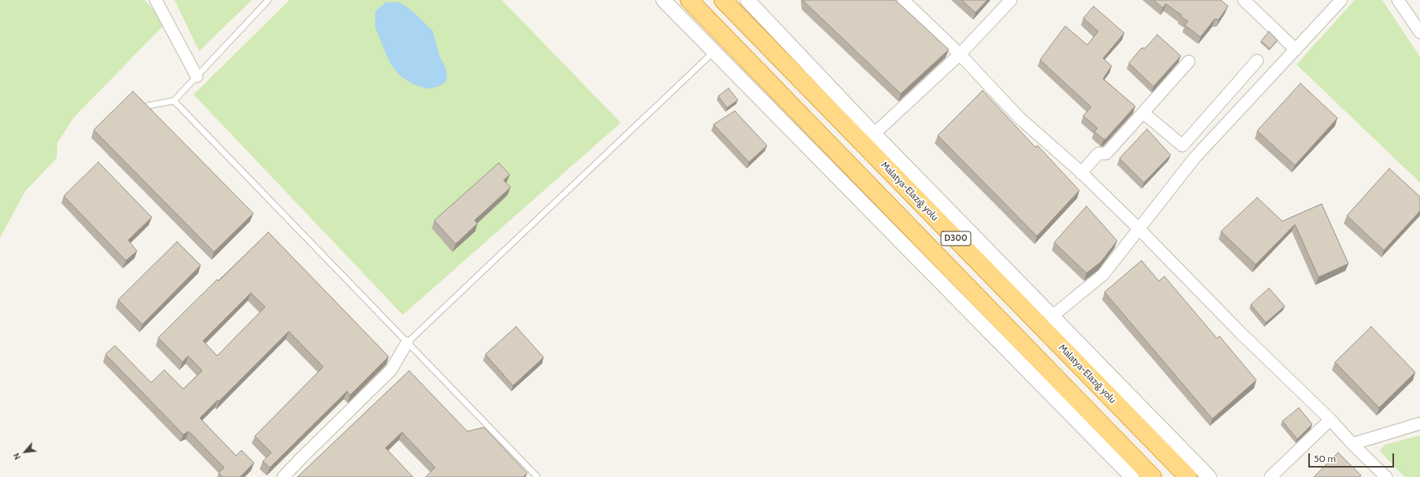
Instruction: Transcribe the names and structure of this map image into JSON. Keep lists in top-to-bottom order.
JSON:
{
  "streets": {
    "highway": ["Malatya-Elazığ yolu", "D300"]
  },
  "scale_bar": "50 m",
  "north": "bottom left"
}
